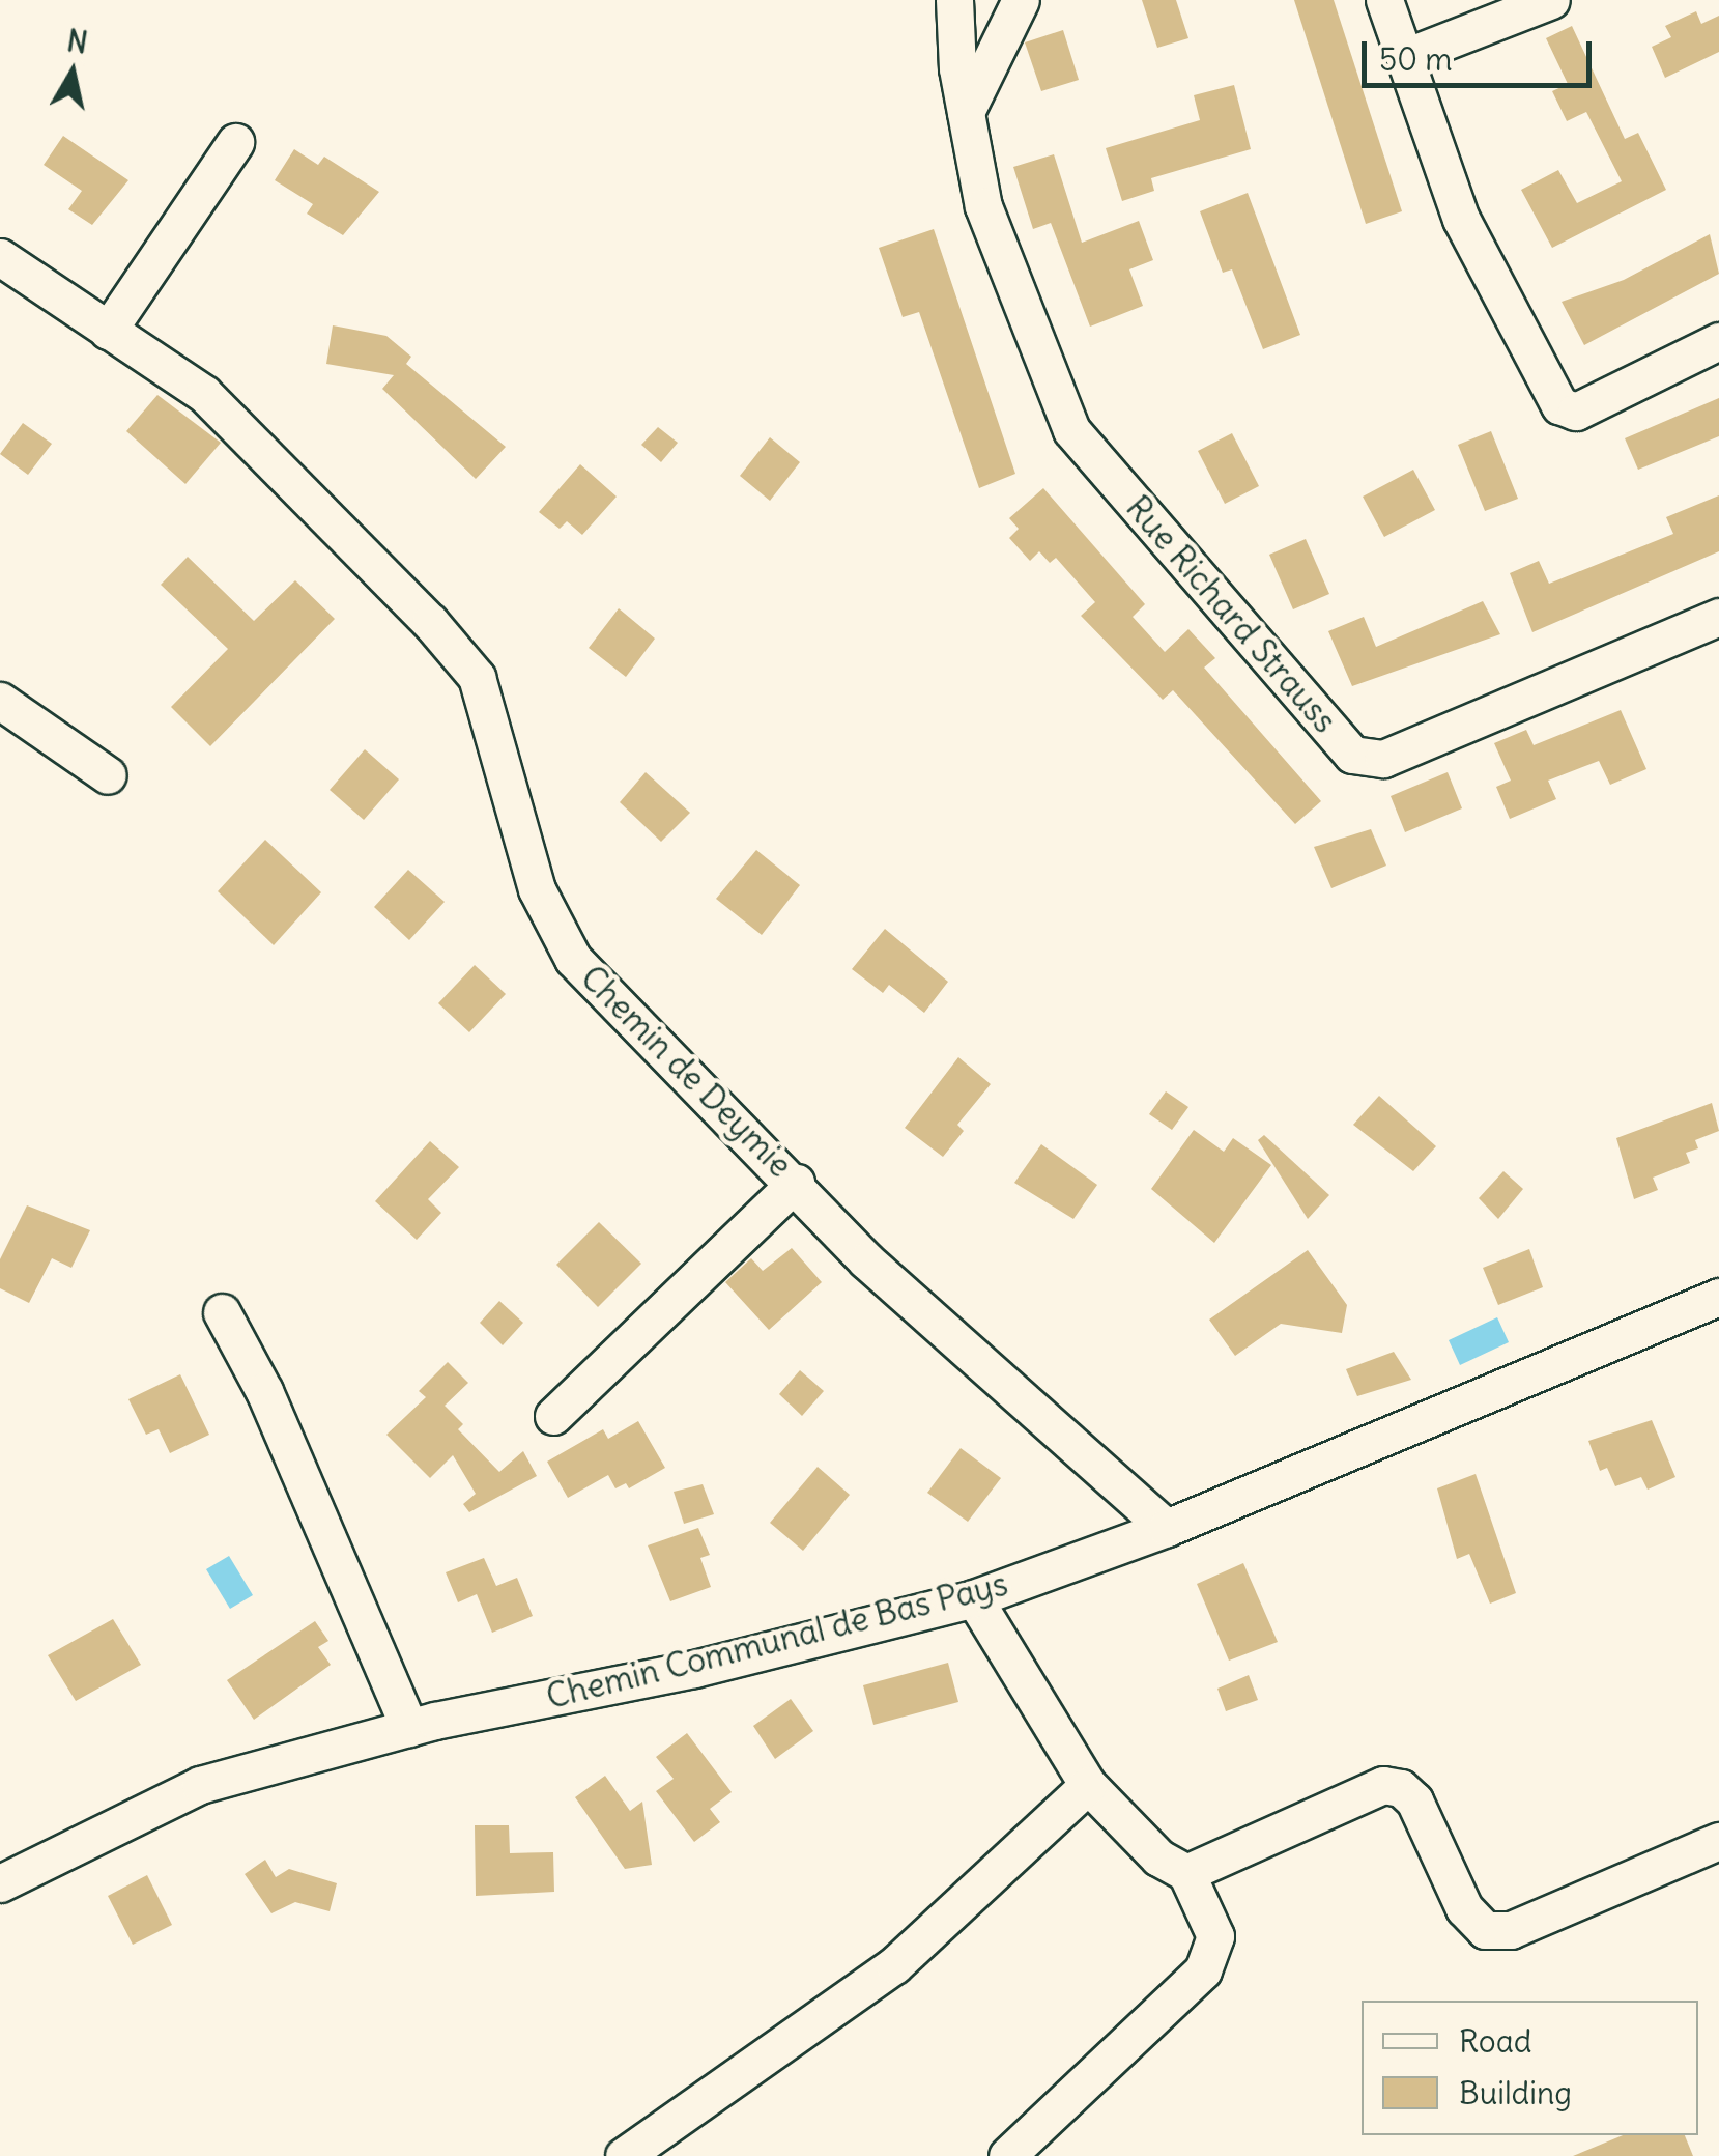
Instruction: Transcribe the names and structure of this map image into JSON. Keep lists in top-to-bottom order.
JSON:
{
  "streets": {
    "street": ["Rue Richard Strauss", "Chemin de Deymie", "Chemin Communal de Bas Pays"]
  },
  "crossings": [
    ["Chemin de Deymie", "Chemin Communal de Bas Pays"]
  ],
  "legend": ["Road", "Building"],
  "scale_bar": "50 m",
  "north": "top"
}
